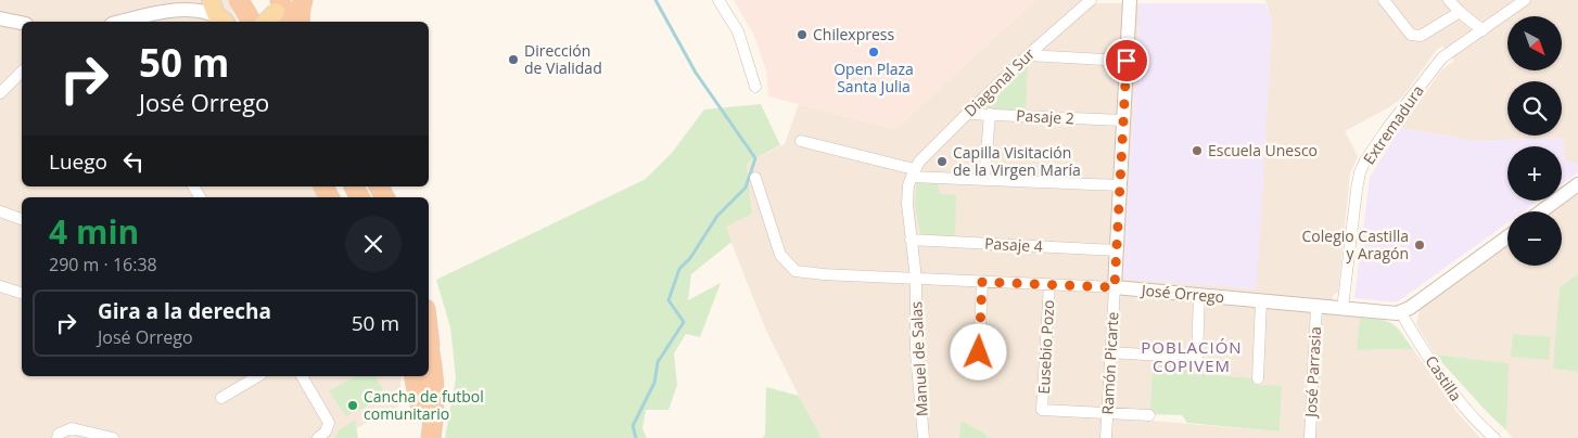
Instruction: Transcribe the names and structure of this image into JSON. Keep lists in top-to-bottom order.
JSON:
{
  "streets": {
    "street": [
      "Diagonal Sur",
      "Pasaje 2",
      "Extremadura",
      "Pasaje 4",
      "José Orrego",
      "Eusebio Pozo",
      "Manuel de Salas",
      "Ramón Picarte",
      "José Parrasia",
      "Castilla"
    ]
  },
  "crossings": [
    ["Diagonal Sur", "Pasaje 2"],
    ["Extremadura", "José Orrego"],
    ["José Orrego", "Eusebio Pozo"],
    ["José Orrego", "Manuel de Salas"],
    ["José Orrego", "Ramón Picarte"],
    ["José Orrego", "José Parrasia"],
    ["José Orrego", "Castilla"],
    ["Eusebio Pozo", "Ramón Picarte"]
  ],
  "districts": ["POBLACIÓN COPIVEM"],
  "places": [
    "Chilexpress",
    "Open Plaza Santa Julia",
    "Dirección de Vialidad",
    "Escuela Unesco",
    "Capilla Visitación de la Virgen María",
    "Colegio Castilla y Aragón",
    "Cancha de futbol comunitario"
  ],
  "north": "bottom right",
  "page": {
    "map_buttons": ["+", "−"],
    "turn": ["50 m", "José Orrego"],
    "then": "Luego",
    "heading": ["4 min", "290 m · 16:38"],
    "list": [
      {
        "name": "Gira a la derecha",
        "note": "José Orrego",
        "value": "50 m"
      }
    ]
  }
}
